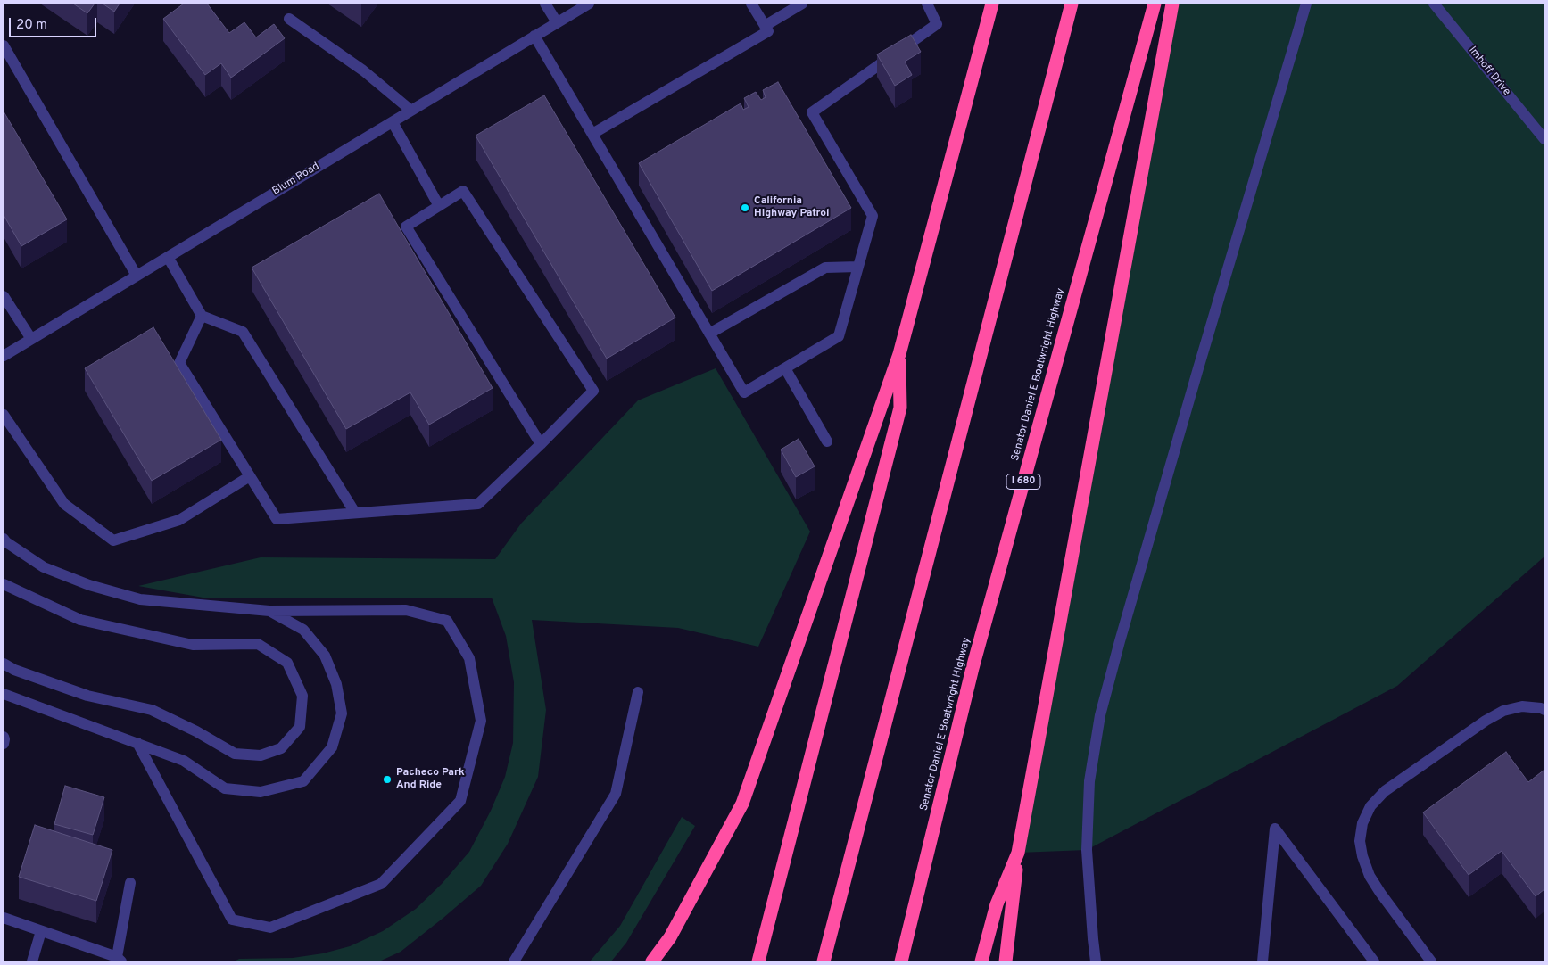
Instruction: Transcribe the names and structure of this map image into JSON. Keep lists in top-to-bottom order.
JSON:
{
  "streets": {
    "highway": ["Senator Daniel E Boatwright Highway", "I 680"],
    "street": ["Imhoff Drive", "Blum Road"]
  },
  "places": ["California HIghway Patrol", "Pacheco Park And Ride"],
  "scale_bar": "20 m"
}
